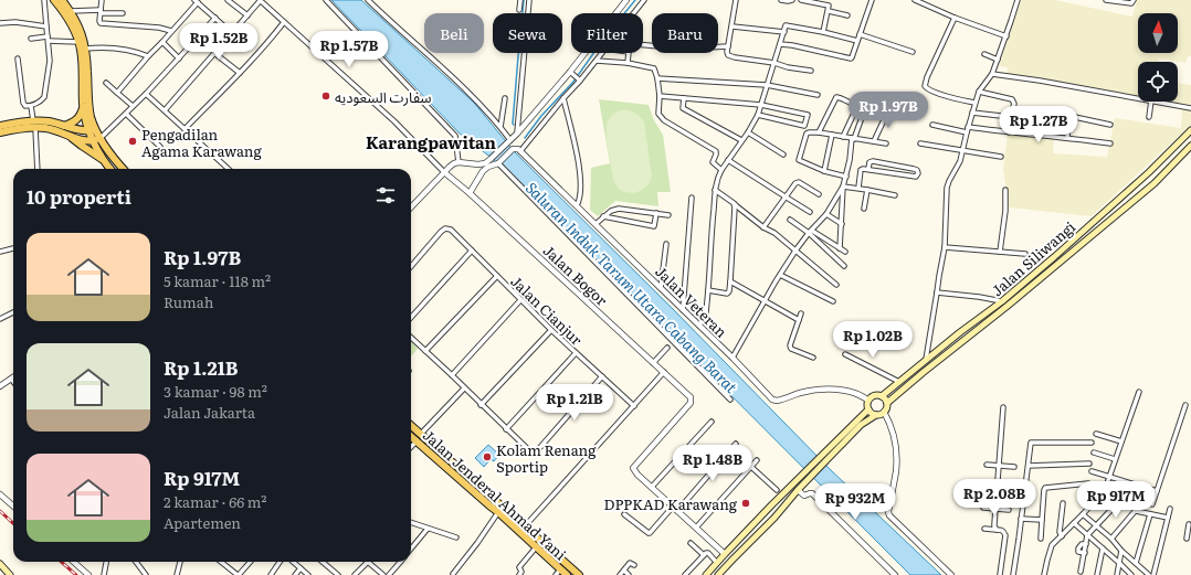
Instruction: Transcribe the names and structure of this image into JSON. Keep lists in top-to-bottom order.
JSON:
{
  "streets": {
    "main road": ["Jalan Siliwangi", "Jalan Jenderal Ahmad Yani"],
    "street": ["Jalan Bogor", "Jalan Veteran", "Jalan Cianjur"]
  },
  "crossings": [
    ["Jalan Siliwangi", "Jalan Veteran"]
  ],
  "districts": ["Karangpawitan"],
  "water": ["Saluran Induk Tarum Utara Cabang Barat"],
  "places": [
    "سفارت السعوديه",
    "Pengadilan Agama Karawang",
    "Kolam Renang Sportip",
    "DPPKAD Karawang"
  ],
  "north": "top",
  "page": {
    "chip": [
      "Beli",
      "Sewa",
      "Filter",
      "Baru"
    ],
    "price": [
      "Rp 1.52B",
      "Rp 1.57B",
      "Rp 1.97B",
      "Rp 1.27B",
      "Rp 1.02B",
      "Rp 1.21B",
      "Rp 1.48B",
      "Rp 2.08B",
      "Rp 917M",
      "Rp 932M"
    ],
    "heading": "10 properti",
    "list": [
      {
        "name": "Rp 1.97B",
        "note": "5 kamar · 118 m² · Rumah"
      },
      {
        "name": "Rp 1.21B",
        "note": "3 kamar · 98 m² · Jalan Jakarta"
      },
      {
        "name": "Rp 917M",
        "note": "2 kamar · 66 m² · Apartemen"
      }
    ]
  }
}
